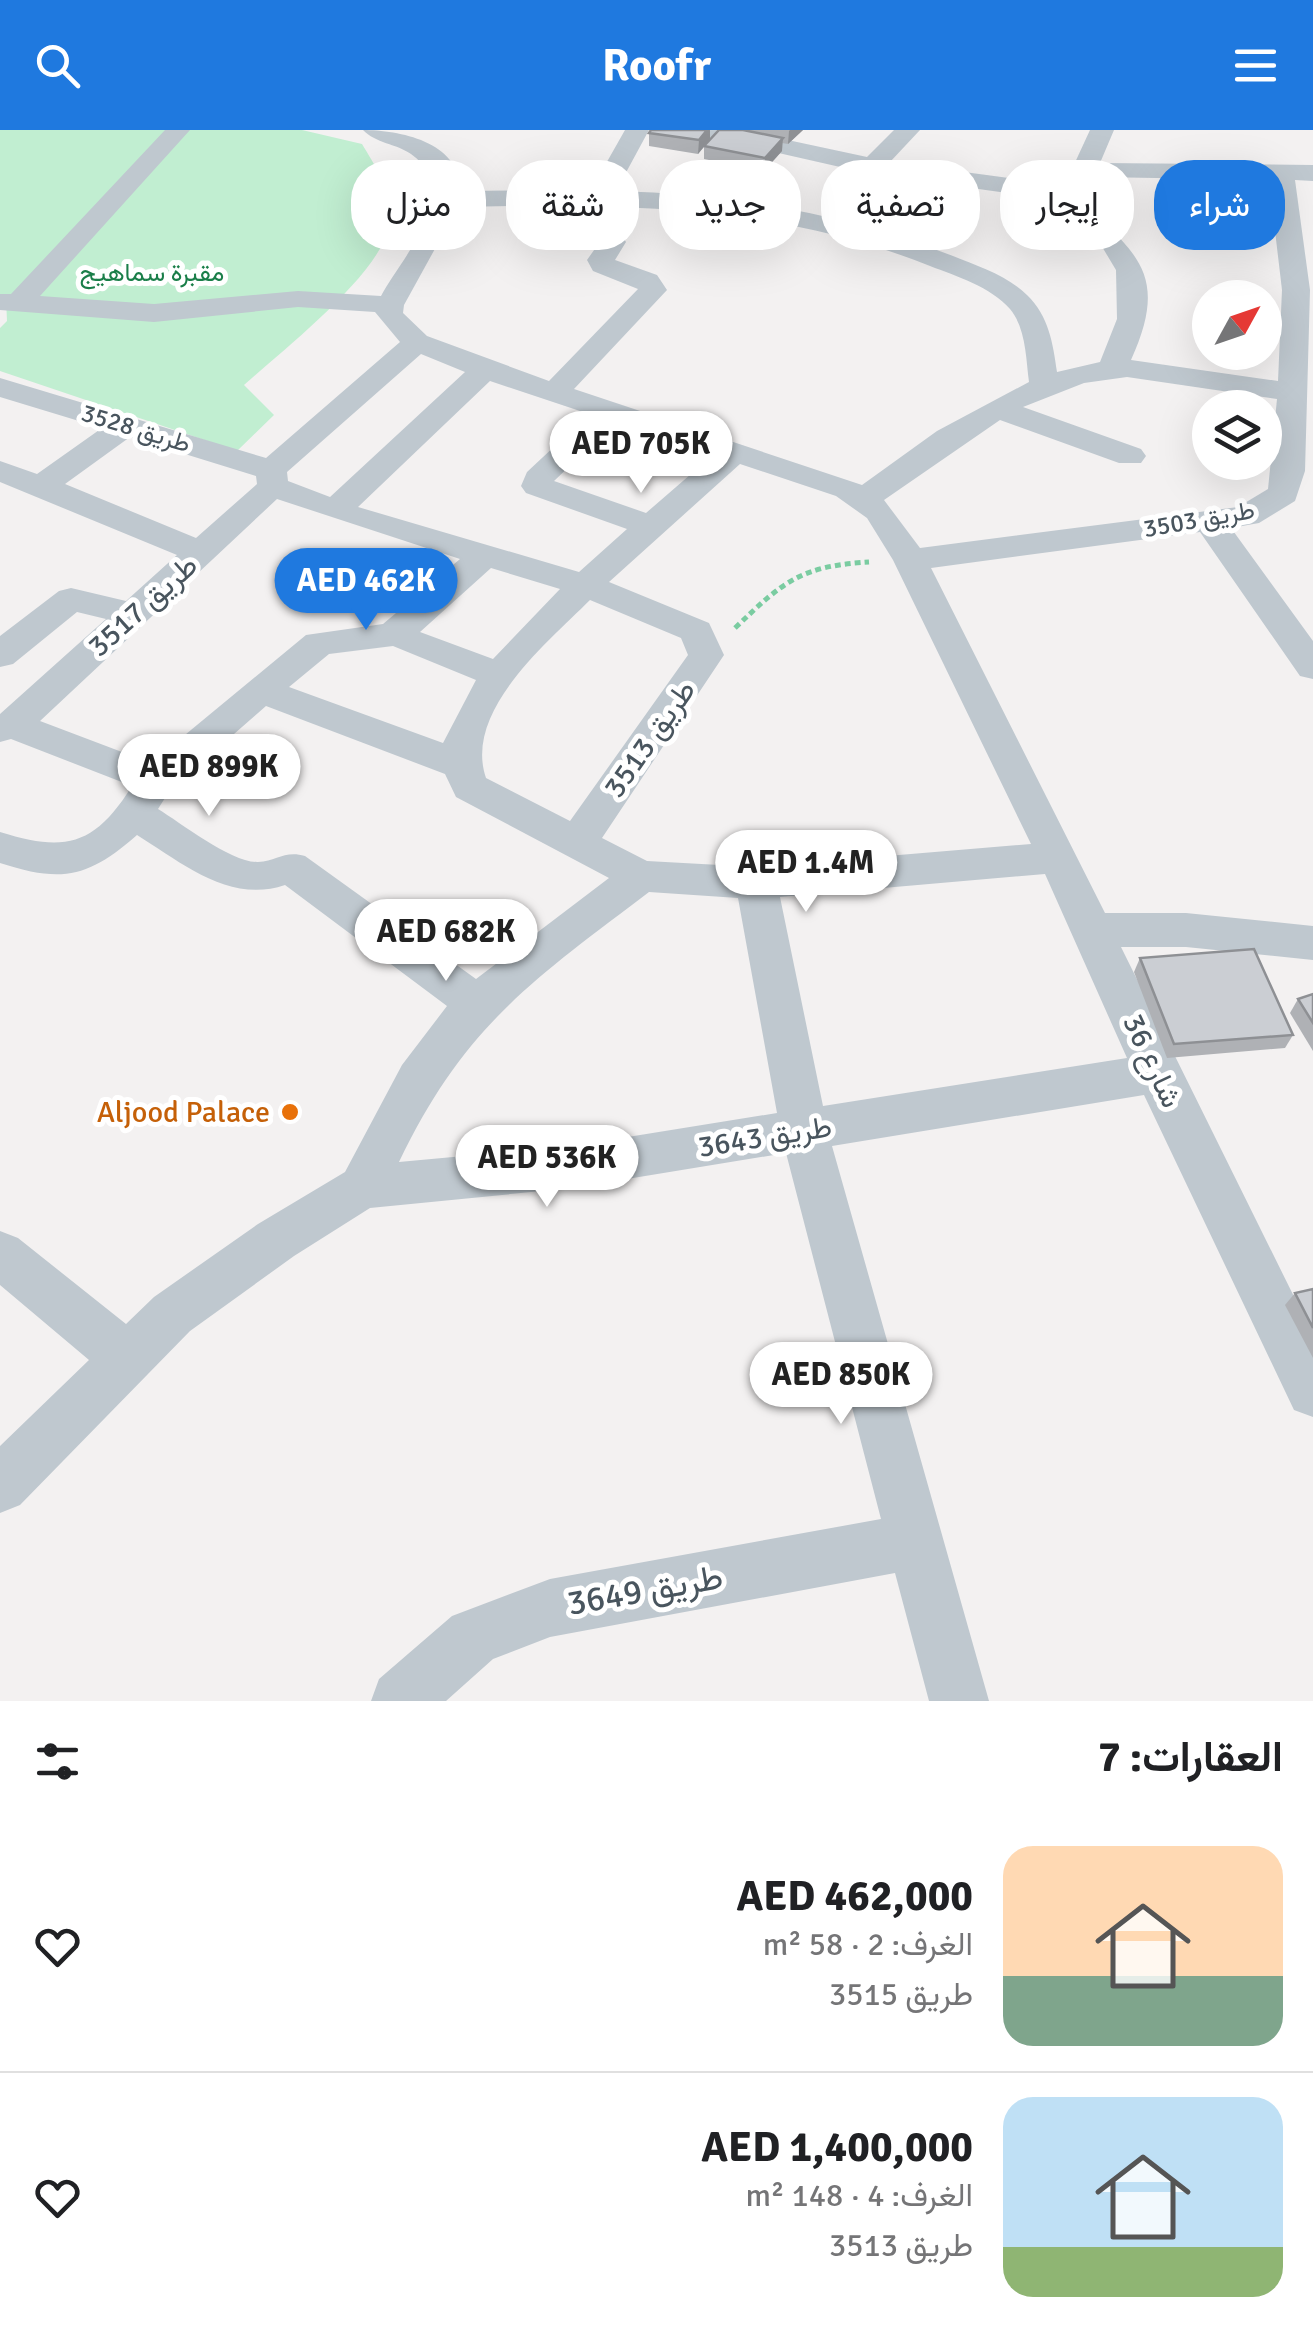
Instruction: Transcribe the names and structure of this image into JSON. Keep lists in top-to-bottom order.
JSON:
{
  "streets": {
    "street": [
      "طريق 3528",
      "طريق 3503",
      "طريق 3517",
      "طريق 3513",
      "شارع 36",
      "طريق 3643",
      "طريق 3649"
    ]
  },
  "crossings": [
    ["طريق 3528", "طريق 3517"],
    ["طريق 3528", "طريق 3513"],
    ["شارع 36", "طريق 3643"]
  ],
  "parks": ["مقبرة سماهيج"],
  "places": ["Aljood Palace"],
  "north": "top right",
  "page": {
    "header": "Roofr",
    "chip": [
      "شراء",
      "إيجار",
      "تصفية",
      "جديد",
      "شقة",
      "منزل"
    ],
    "price": [
      "AED 705K",
      "AED 462K",
      "AED 899K",
      "AED 1.4M",
      "AED 682K",
      "AED 536K",
      "AED 850K"
    ],
    "heading": "العقارات: 7",
    "list": [
      {
        "name": "AED 462,000",
        "note": "الغرف: 2 · 58 m² · طريق 3515"
      },
      {
        "name": "AED 1,400,000",
        "note": "الغرف: 4 · 148 m² · طريق 3513"
      }
    ]
  }
}
